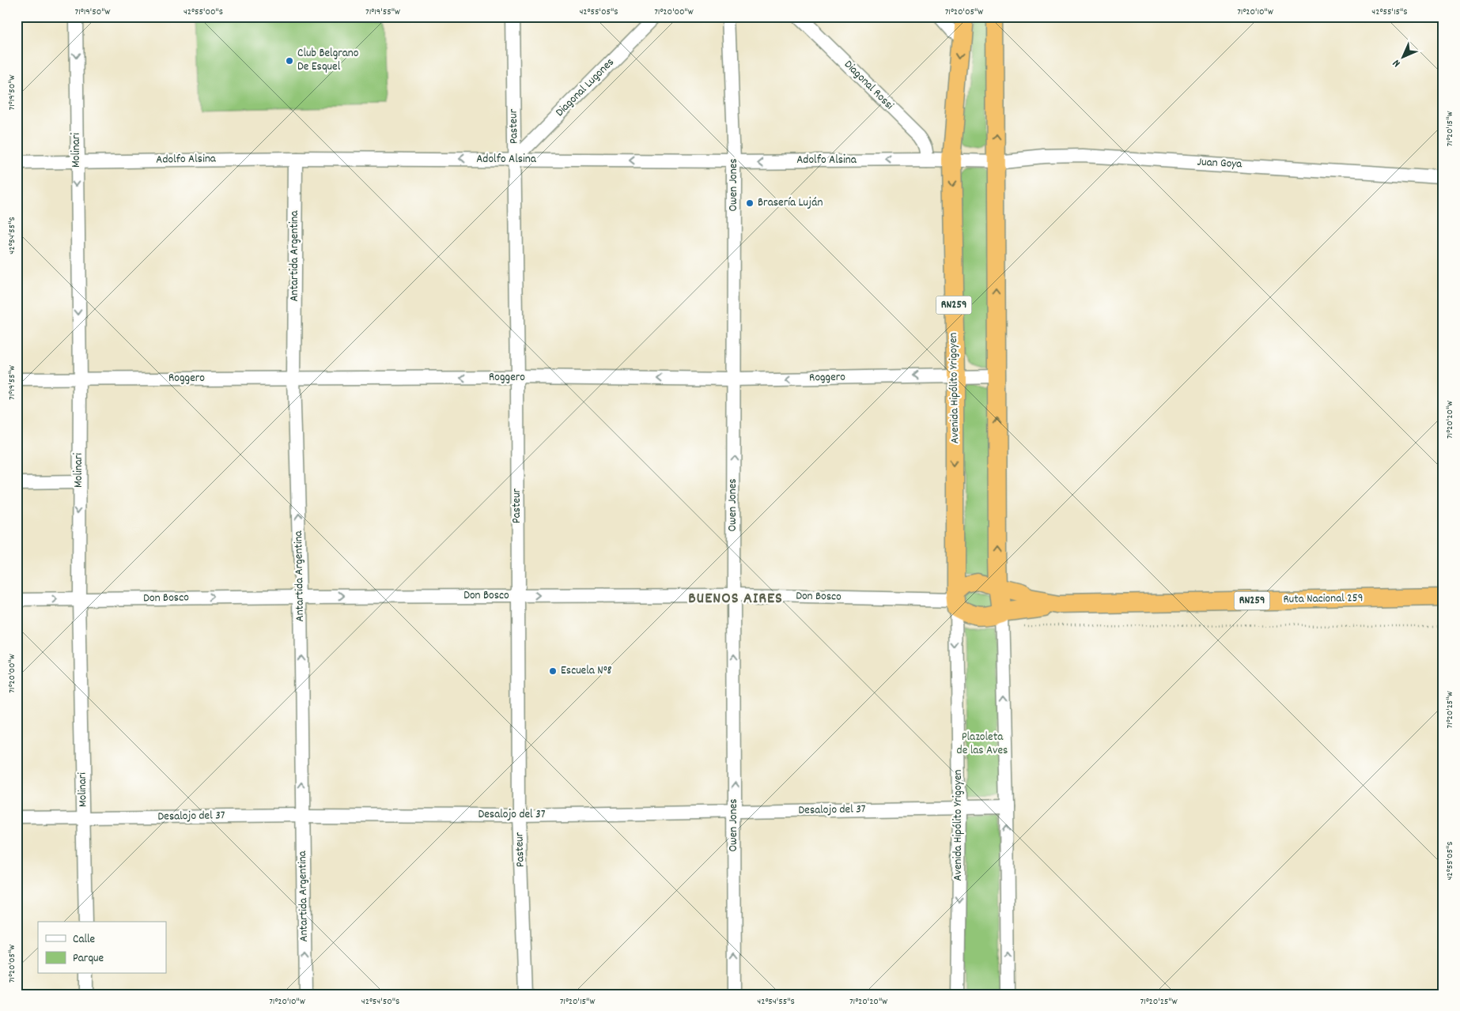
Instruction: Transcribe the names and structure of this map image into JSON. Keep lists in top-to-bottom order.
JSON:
{
  "streets": {
    "highway": ["RN259", "Avenida Hipólito Yrigoyen", "Ruta Nacional 259"],
    "street": [
      "Diagonal Rossi",
      "Diagonal Lugones",
      "Pasteur",
      "Molinari",
      "Adolfo Alsina",
      "Juan Goya",
      "Owen Jones",
      "Antartida Argentina",
      "Roggero",
      "Don Bosco",
      "Desalojo del 37"
    ]
  },
  "crossings": [
    ["Diagonal Rossi", "Adolfo Alsina"],
    ["Diagonal Lugones", "Pasteur"],
    ["Diagonal Lugones", "Adolfo Alsina"],
    ["Pasteur", "Adolfo Alsina"],
    ["Pasteur", "Roggero"],
    ["Pasteur", "Don Bosco"],
    ["Pasteur", "Desalojo del 37"],
    ["Molinari", "Adolfo Alsina"],
    ["Molinari", "Roggero"],
    ["Molinari", "Don Bosco"],
    ["Molinari", "Desalojo del 37"],
    ["Adolfo Alsina", "Juan Goya"],
    ["Adolfo Alsina", "Owen Jones"],
    ["Adolfo Alsina", "Antartida Argentina"],
    ["Adolfo Alsina", "Avenida Hipólito Yrigoyen"],
    ["Owen Jones", "Roggero"],
    ["Owen Jones", "Don Bosco"],
    ["Owen Jones", "Desalojo del 37"],
    ["Antartida Argentina", "Roggero"],
    ["Antartida Argentina", "Don Bosco"],
    ["Antartida Argentina", "Desalojo del 37"],
    ["RN259", "Avenida Hipólito Yrigoyen"],
    ["RN259", "Don Bosco"],
    ["RN259", "Ruta Nacional 259"],
    ["Roggero", "Avenida Hipólito Yrigoyen"],
    ["Avenida Hipólito Yrigoyen", "Don Bosco"],
    ["Avenida Hipólito Yrigoyen", "Ruta Nacional 259"],
    ["Avenida Hipólito Yrigoyen", "Desalojo del 37"],
    ["Don Bosco", "Ruta Nacional 259"]
  ],
  "one_way": [
    "Molinari",
    "Adolfo Alsina",
    "Owen Jones",
    "Antartida Argentina",
    "Roggero",
    "Don Bosco"
  ],
  "districts": ["BUENOS AIRES"],
  "parks": ["Plazoleta de las Aves"],
  "places": ["Club Belgrano De Esquel", "Brasería Luján", "Escuela N°8"],
  "legend": ["Calle", "Parque"],
  "north": "bottom left",
  "coordinates": [
    "71°19'50\"W",
    "42°55'00\"S",
    "71°19'55\"W",
    "42°55'05\"S",
    "71°20'00\"W",
    "71°20'05\"W",
    "71°20'10\"W",
    "42°55'15\"S",
    "71°20'15\"W",
    "42°54'55\"S",
    "71°20'20\"W",
    "71°20'25\"W",
    "42°54'50\"S"
  ]
}
